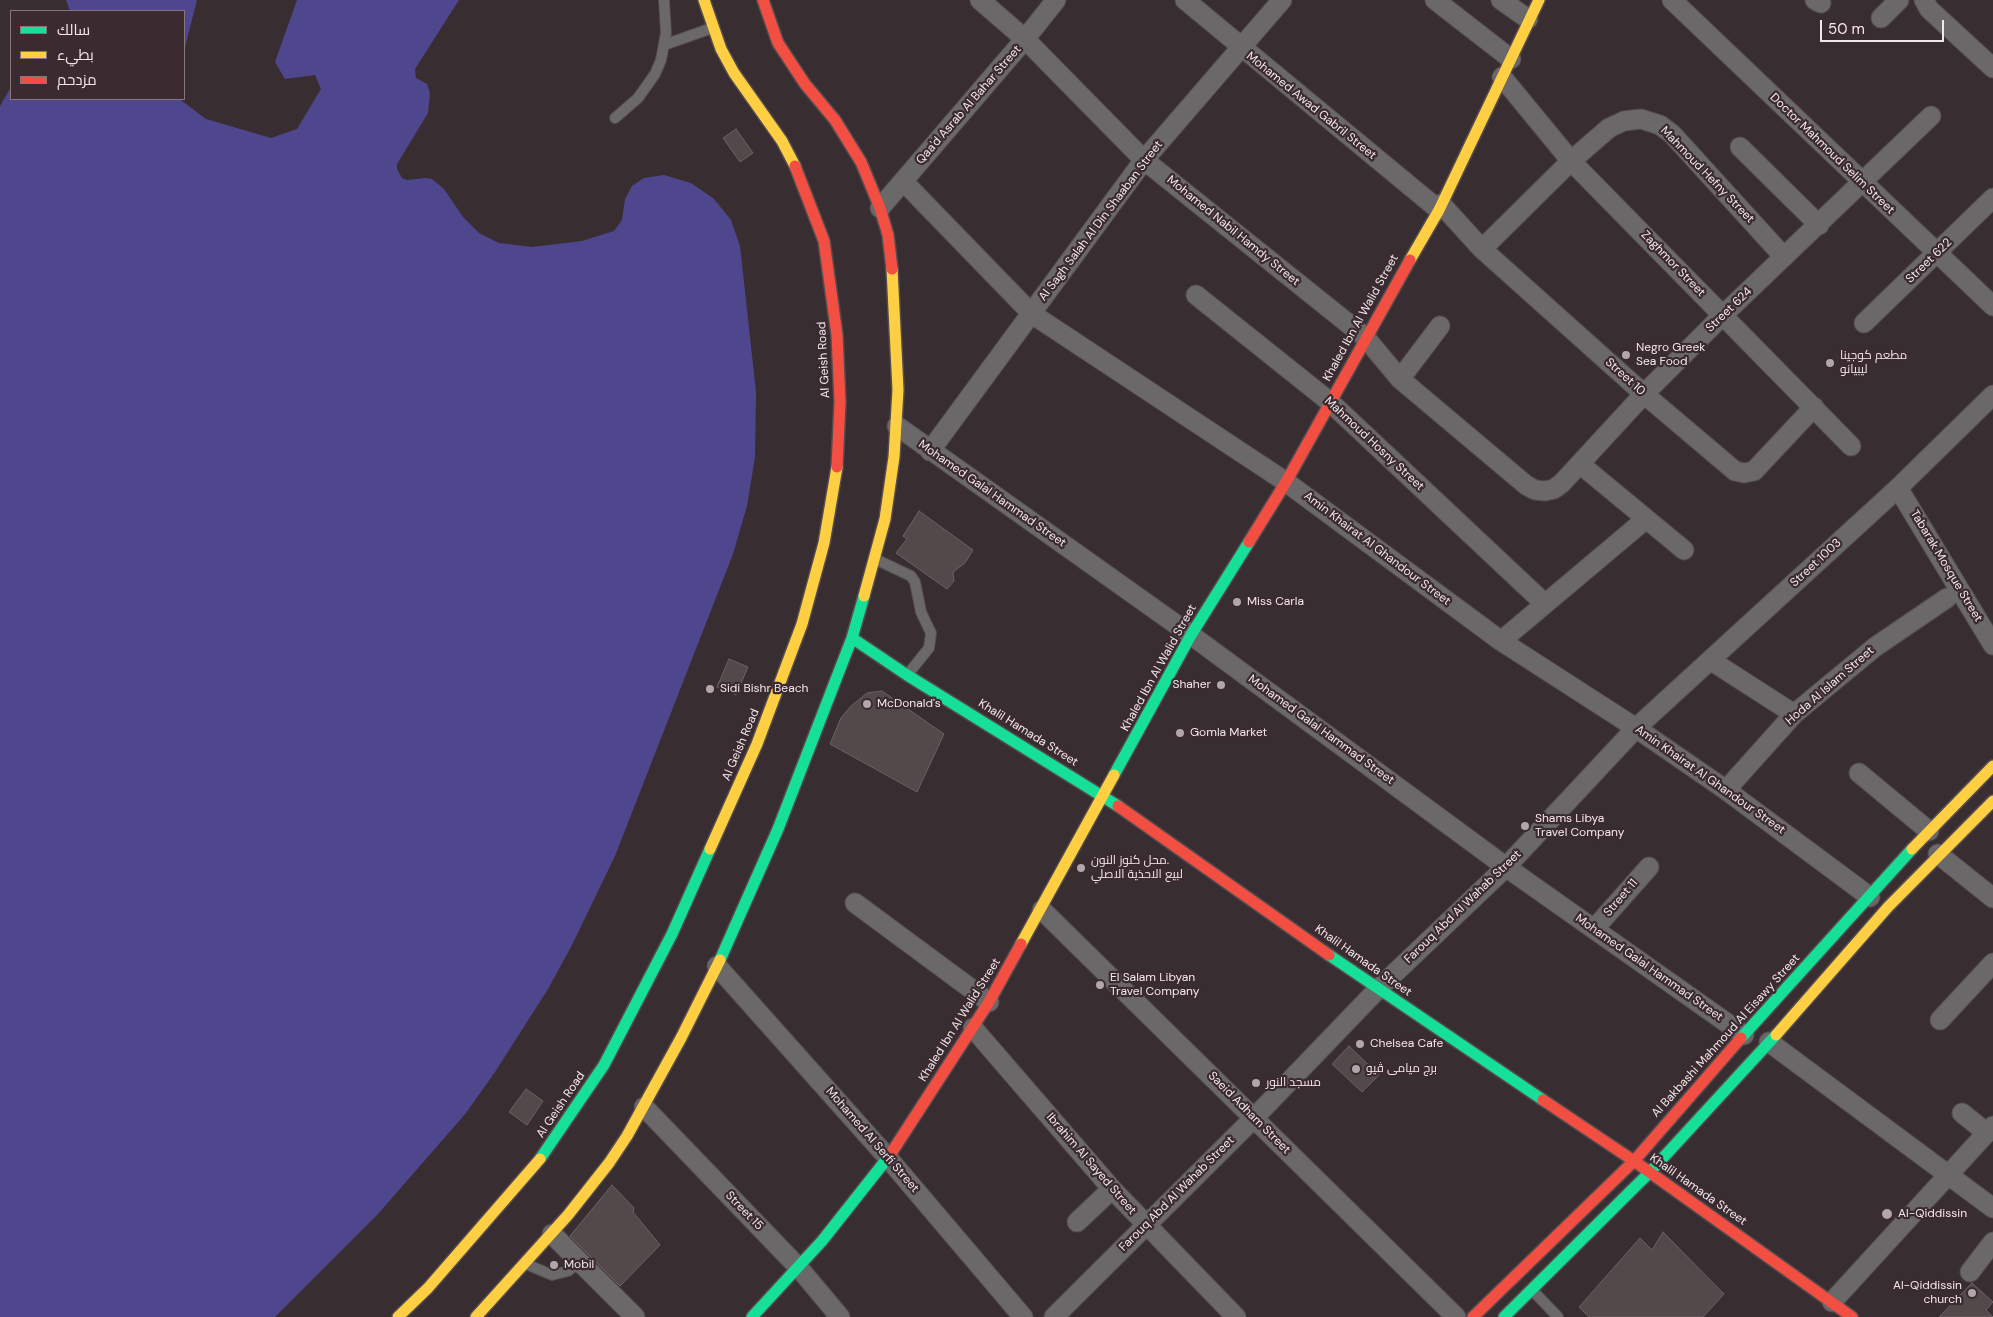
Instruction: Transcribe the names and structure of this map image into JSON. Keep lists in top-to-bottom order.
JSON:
{
  "streets": {
    "main road": [
      "Khaled Ibn Al Walid Street",
      "Al Geish Road",
      "Khalil Hamada Street",
      "Al Bakbashi Mahmoud Al Eisawy Street"
    ],
    "street": [
      "Qaa'd Asrab Al Bahar Street",
      "Mohamed Awad Gabril Street",
      "Doctor Mahmoud Selim Street",
      "Mahmoud Hefny Street",
      "Al Sagh Salah Al Din Shaaban Street",
      "Mohamed Nabil Hamdy Street",
      "Street 622",
      "Zaghmor Street",
      "Street 624",
      "Street 10",
      "Mahmoud Hosny Street",
      "Mohamed Galal Hammad Street",
      "Amin Khairat Al Ghandour Street",
      "Street 1003",
      "Tabarak Mosque Street",
      "Hoda Al Islam Street",
      "Street 11",
      "Farouq Abd Al Wahab Street",
      "Saeid Adham Street",
      "Mohamed Al Serfi Street",
      "Ibrahim Al Sayed Street",
      "Street 15"
    ]
  },
  "crossings": [
    ["Qaa'd Asrab Al Bahar Street", "Mohamed Nabil Hamdy Street"],
    ["Qaa'd Asrab Al Bahar Street", "Amin Khairat Al Ghandour Street"],
    ["Mohamed Awad Gabril Street", "Al Sagh Salah Al Din Shaaban Street"],
    ["Mohamed Awad Gabril Street", "Khaled Ibn Al Walid Street"],
    ["Mohamed Awad Gabril Street", "Street 10"],
    ["Doctor Mahmoud Selim Street", "Street 622"],
    ["Doctor Mahmoud Selim Street", "Street 624"],
    ["Mahmoud Hefny Street", "Zaghmor Street"],
    ["Mahmoud Hefny Street", "Street 624"],
    ["Mahmoud Hefny Street", "Street 10"],
    ["Al Sagh Salah Al Din Shaaban Street", "Mohamed Nabil Hamdy Street"],
    ["Al Sagh Salah Al Din Shaaban Street", "Mohamed Galal Hammad Street"],
    ["Al Sagh Salah Al Din Shaaban Street", "Amin Khairat Al Ghandour Street"],
    ["Mohamed Nabil Hamdy Street", "Street 624"],
    ["Mohamed Nabil Hamdy Street", "Khaled Ibn Al Walid Street"],
    ["Zaghmor Street", "Street 624"],
    ["Zaghmor Street", "Khaled Ibn Al Walid Street"],
    ["Zaghmor Street", "Street 10"],
    ["Street 624", "Street 10"],
    ["Khaled Ibn Al Walid Street", "Street 10"],
    ["Khaled Ibn Al Walid Street", "Mahmoud Hosny Street"],
    ["Khaled Ibn Al Walid Street", "Mohamed Galal Hammad Street"],
    ["Khaled Ibn Al Walid Street", "Amin Khairat Al Ghandour Street"],
    ["Khaled Ibn Al Walid Street", "Khalil Hamada Street"],
    ["Khaled Ibn Al Walid Street", "Saeid Adham Street"],
    ["Khaled Ibn Al Walid Street", "Mohamed Al Serfi Street"],
    ["Khaled Ibn Al Walid Street", "Ibrahim Al Sayed Street"],
    ["Khaled Ibn Al Walid Street", "Street 15"],
    ["Mohamed Galal Hammad Street", "Street 11"],
    ["Mohamed Galal Hammad Street", "Farouq Abd Al Wahab Street"],
    ["Mohamed Galal Hammad Street", "Al Bakbashi Mahmoud Al Eisawy Street"],
    ["Amin Khairat Al Ghandour Street", "Street 1003"],
    ["Amin Khairat Al Ghandour Street", "Hoda Al Islam Street"],
    ["Amin Khairat Al Ghandour Street", "Farouq Abd Al Wahab Street"],
    ["Amin Khairat Al Ghandour Street", "Al Bakbashi Mahmoud Al Eisawy Street"],
    ["Street 1003", "Tabarak Mosque Street"],
    ["Street 1003", "Farouq Abd Al Wahab Street"],
    ["Khalil Hamada Street", "Farouq Abd Al Wahab Street"],
    ["Khalil Hamada Street", "Al Bakbashi Mahmoud Al Eisawy Street"],
    ["Farouq Abd Al Wahab Street", "Saeid Adham Street"],
    ["Farouq Abd Al Wahab Street", "Ibrahim Al Sayed Street"]
  ],
  "places": [
    "Negro Greek Sea Food",
    "مطعم كوجينا ليبيانو",
    "Miss Carla",
    "Shaher",
    "Sidi Bishr Beach",
    "McDonald's",
    "Gomla Market",
    "Shams Libya Travel Company",
    "محل كنوز النون. لبيع الاحذية الاصلي",
    "El Salam Libyan Travel Company",
    "Chelsea Cafe",
    "برج ميامى ڤيو",
    "مسجد النور",
    "Al-Qiddissin",
    "Mobil",
    "Al-Qiddissin church"
  ],
  "legend": ["سالك", "بطيء", "مزدحم"],
  "scale_bar": "50 m"
}
